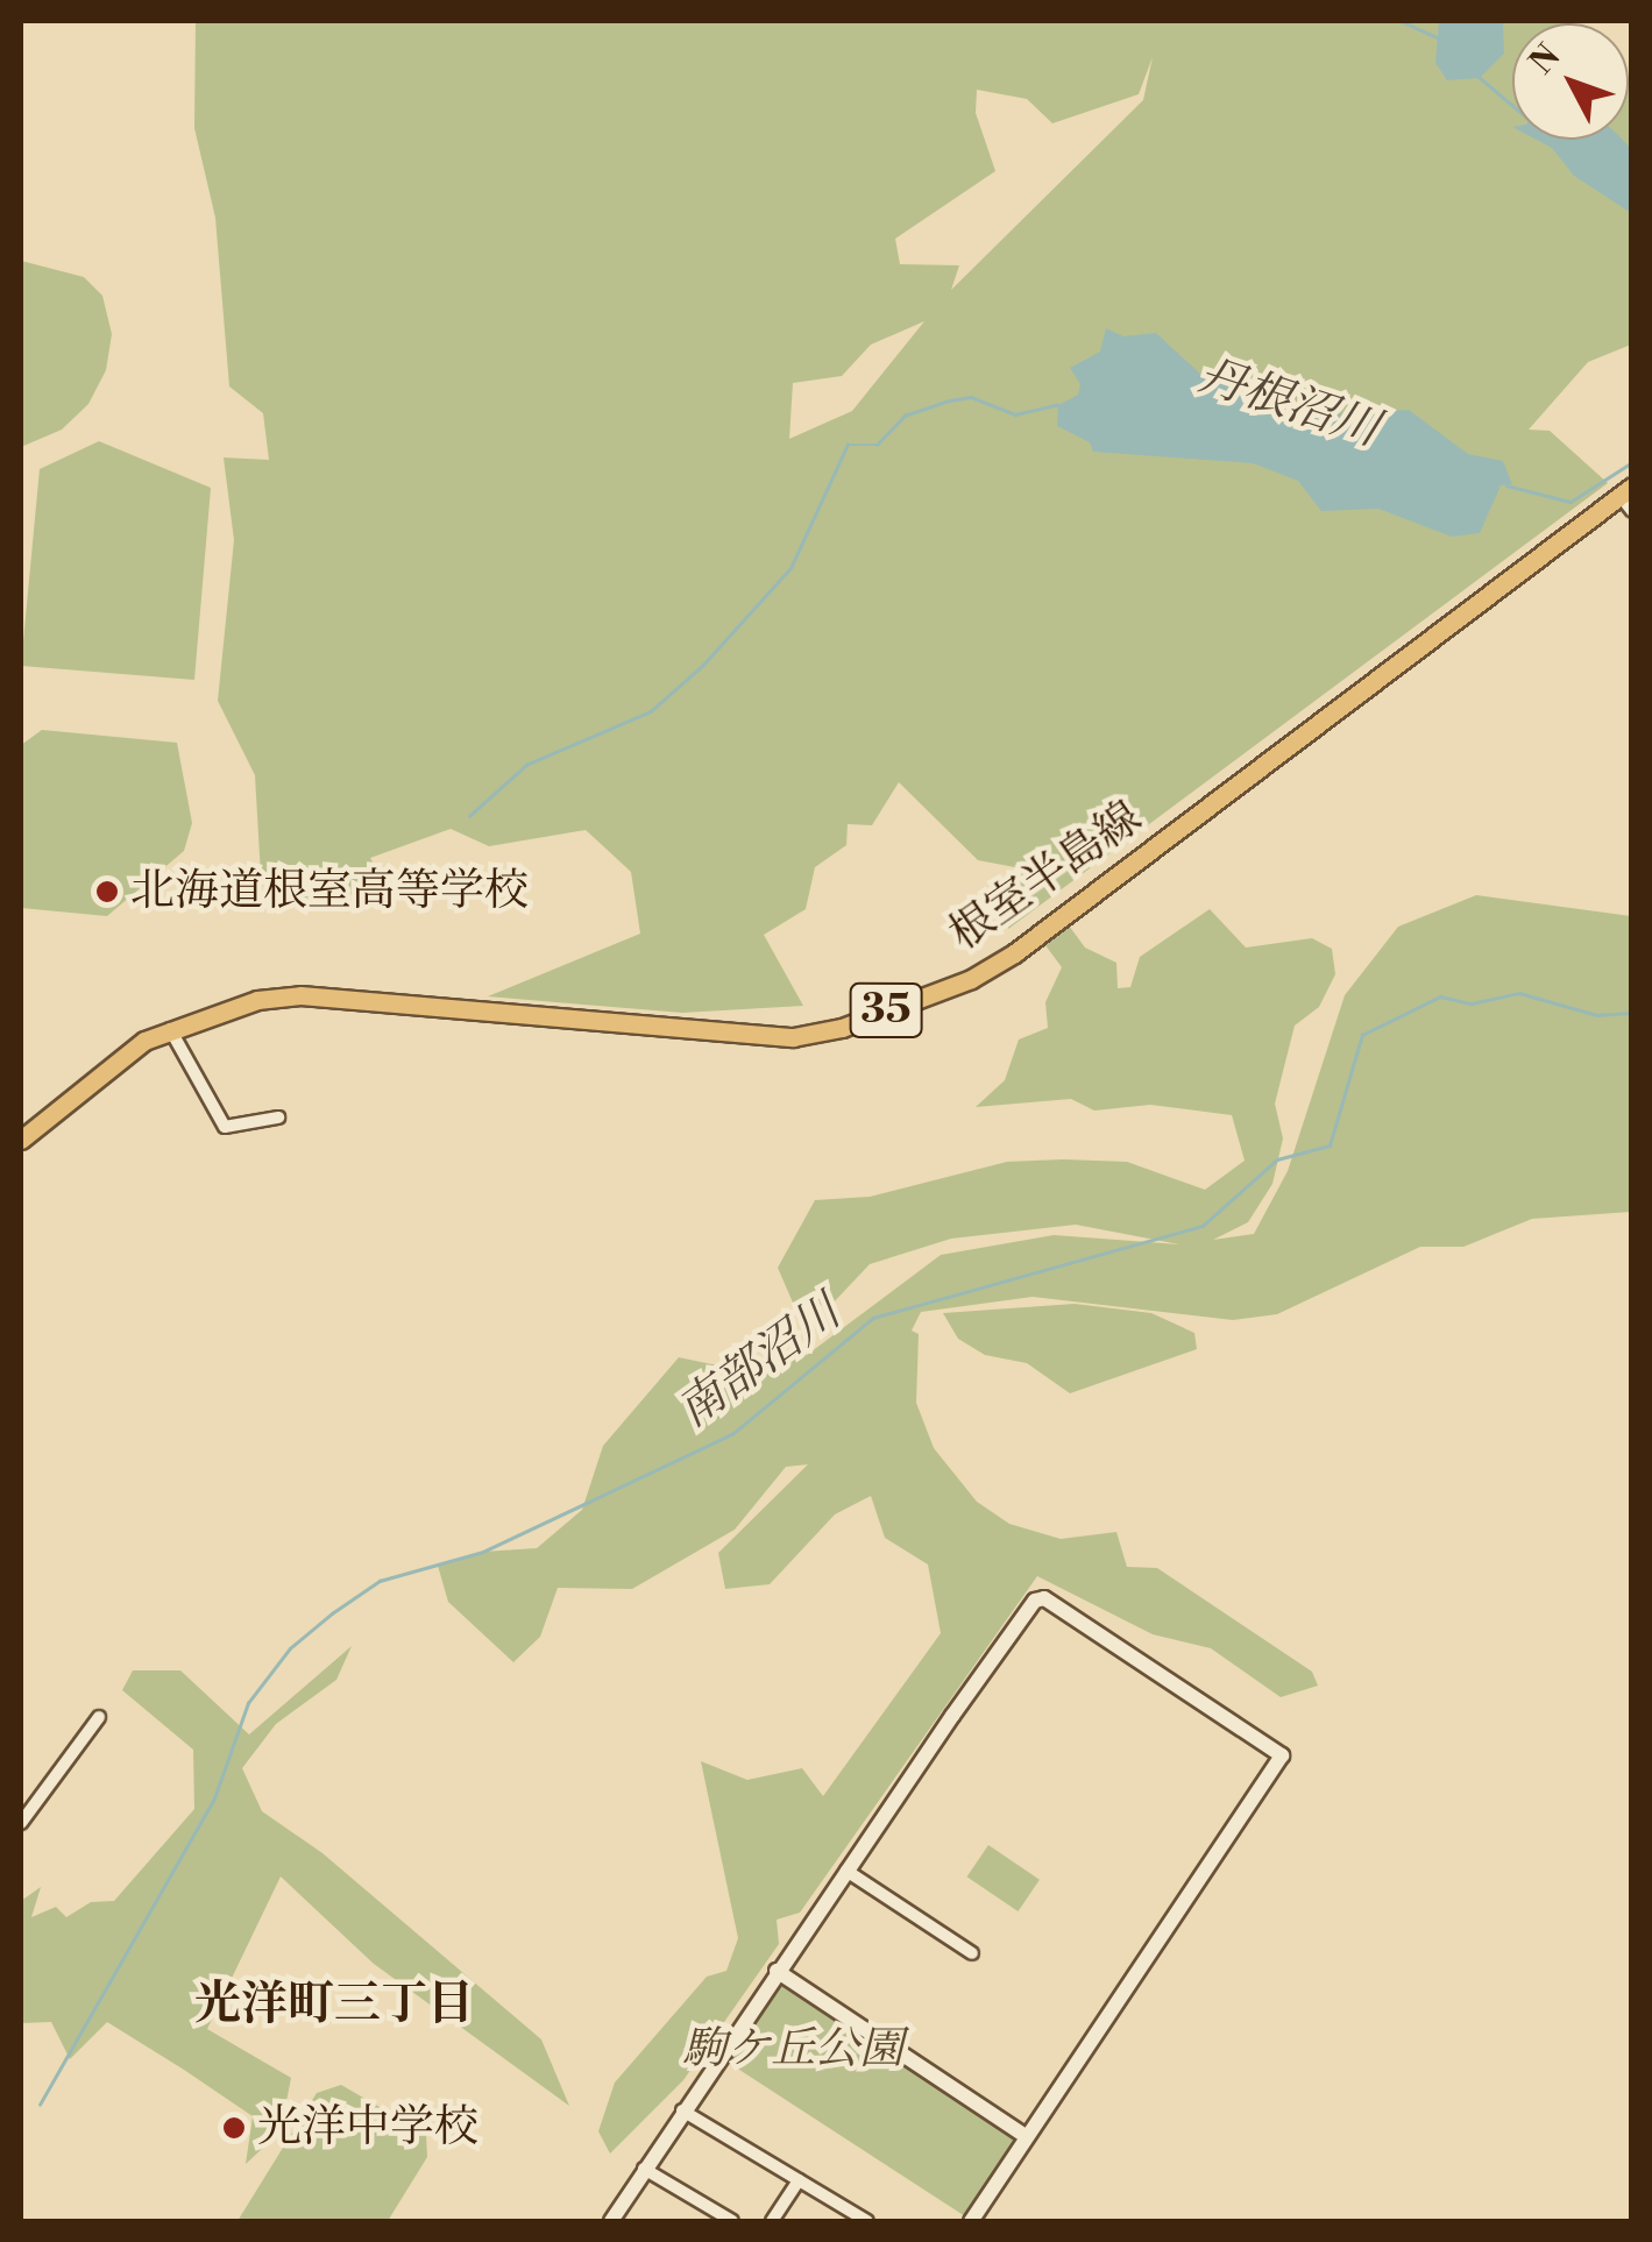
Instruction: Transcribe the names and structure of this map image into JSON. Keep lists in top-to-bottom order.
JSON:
{
  "streets": {
    "main road": ["根室半島線", "35"]
  },
  "districts": ["光洋町三丁目"],
  "water": ["丹根沼川", "南部沼川"],
  "parks": ["駒ケ丘公園"],
  "places": ["北海道根室高等学校", "光洋中学校"],
  "north": "top left"
}
